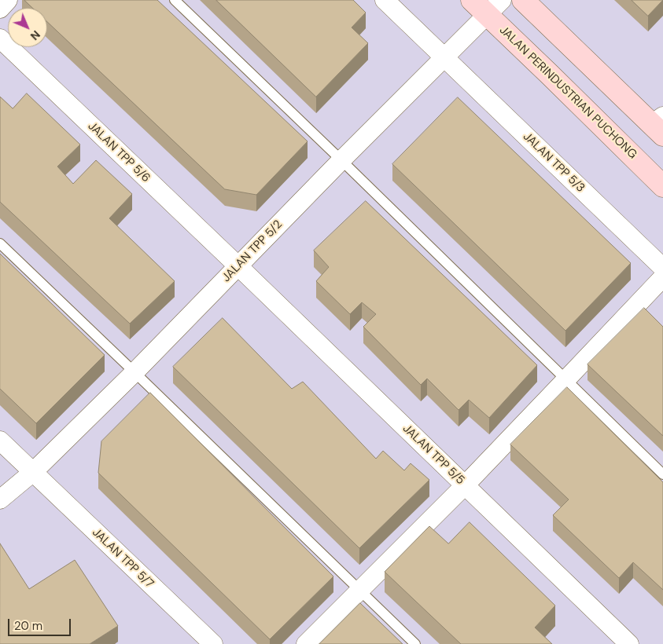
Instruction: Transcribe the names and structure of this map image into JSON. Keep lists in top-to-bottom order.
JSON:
{
  "streets": {
    "street": [
      "JALAN PERINDUSTRIAN PUCHONG",
      "JALAN TPP 5/6",
      "JALAN TPP 5/3",
      "JALAN TPP 5/2",
      "JALAN TPP 5/5",
      "JALAN TPP 5/7"
    ]
  },
  "crossings": [
    ["JALAN PERINDUSTRIAN PUCHONG", "JALAN TPP 5/2"],
    ["JALAN TPP 5/6", "JALAN TPP 5/2"],
    ["JALAN TPP 5/6", "JALAN TPP 5/5"],
    ["JALAN TPP 5/3", "JALAN TPP 5/2"],
    ["JALAN TPP 5/2", "JALAN TPP 5/5"],
    ["JALAN TPP 5/2", "JALAN TPP 5/7"]
  ],
  "scale_bar": "20 m",
  "north": "bottom right"
}
